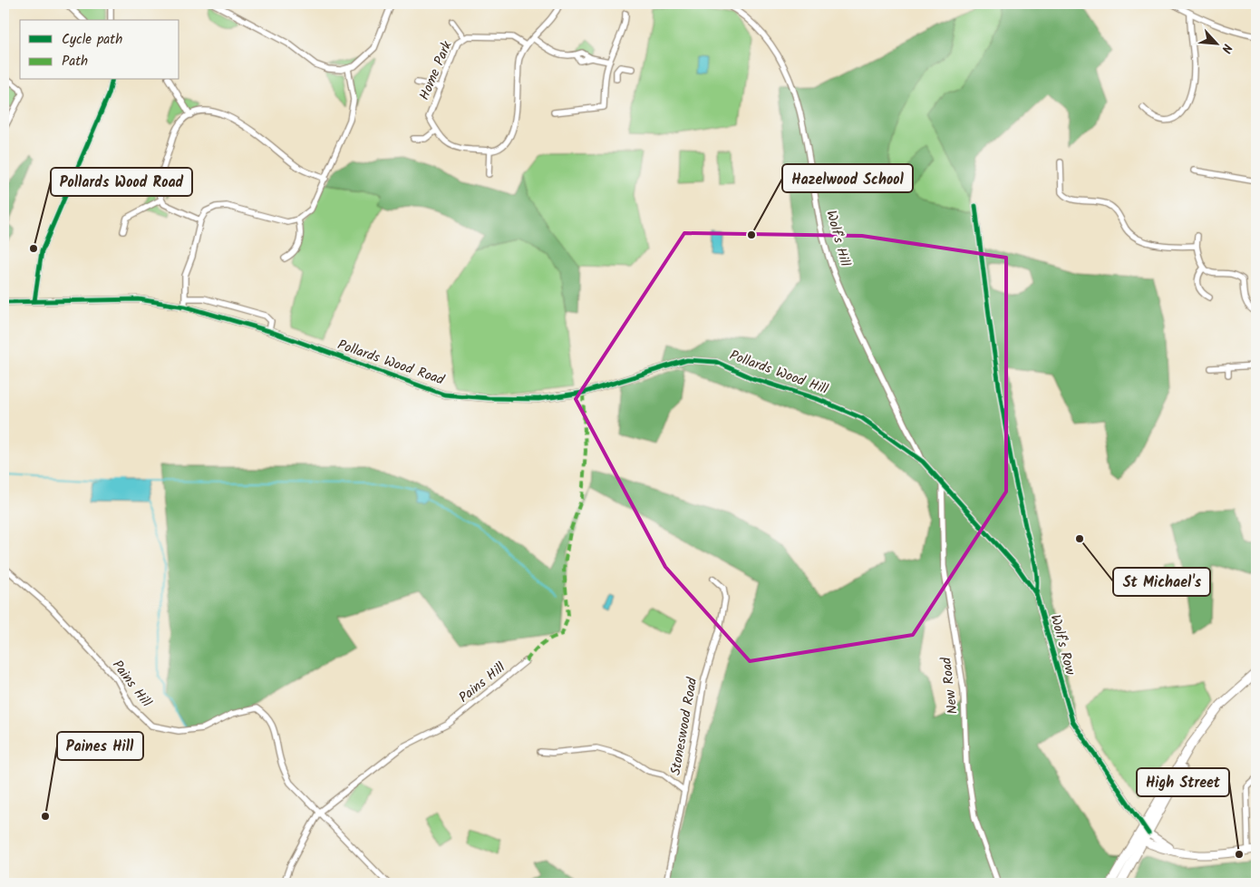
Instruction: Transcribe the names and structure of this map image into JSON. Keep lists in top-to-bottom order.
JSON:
{
  "streets": {
    "street": [
      "Home Park",
      "Wolf's Hill",
      "Pollards Wood Road",
      "Pollards Wood Hill",
      "Wolf's Row",
      "Pains Hill",
      "New Road",
      "Stoneswood Road"
    ]
  },
  "crossings": [
    ["Wolf's Hill", "Pollards Wood Hill"],
    ["Pollards Wood Road", "Pollards Wood Hill"],
    ["Pollards Wood Hill", "Wolf's Row"],
    ["Pollards Wood Hill", "New Road"],
    ["Wolf's Row", "New Road"]
  ],
  "places": [
    "Hazelwood School",
    "Pollards Wood Road",
    "St Michael's",
    "Paines Hill",
    "High Street"
  ],
  "legend": ["Cycle path", "Path"],
  "north": "bottom right"
}
